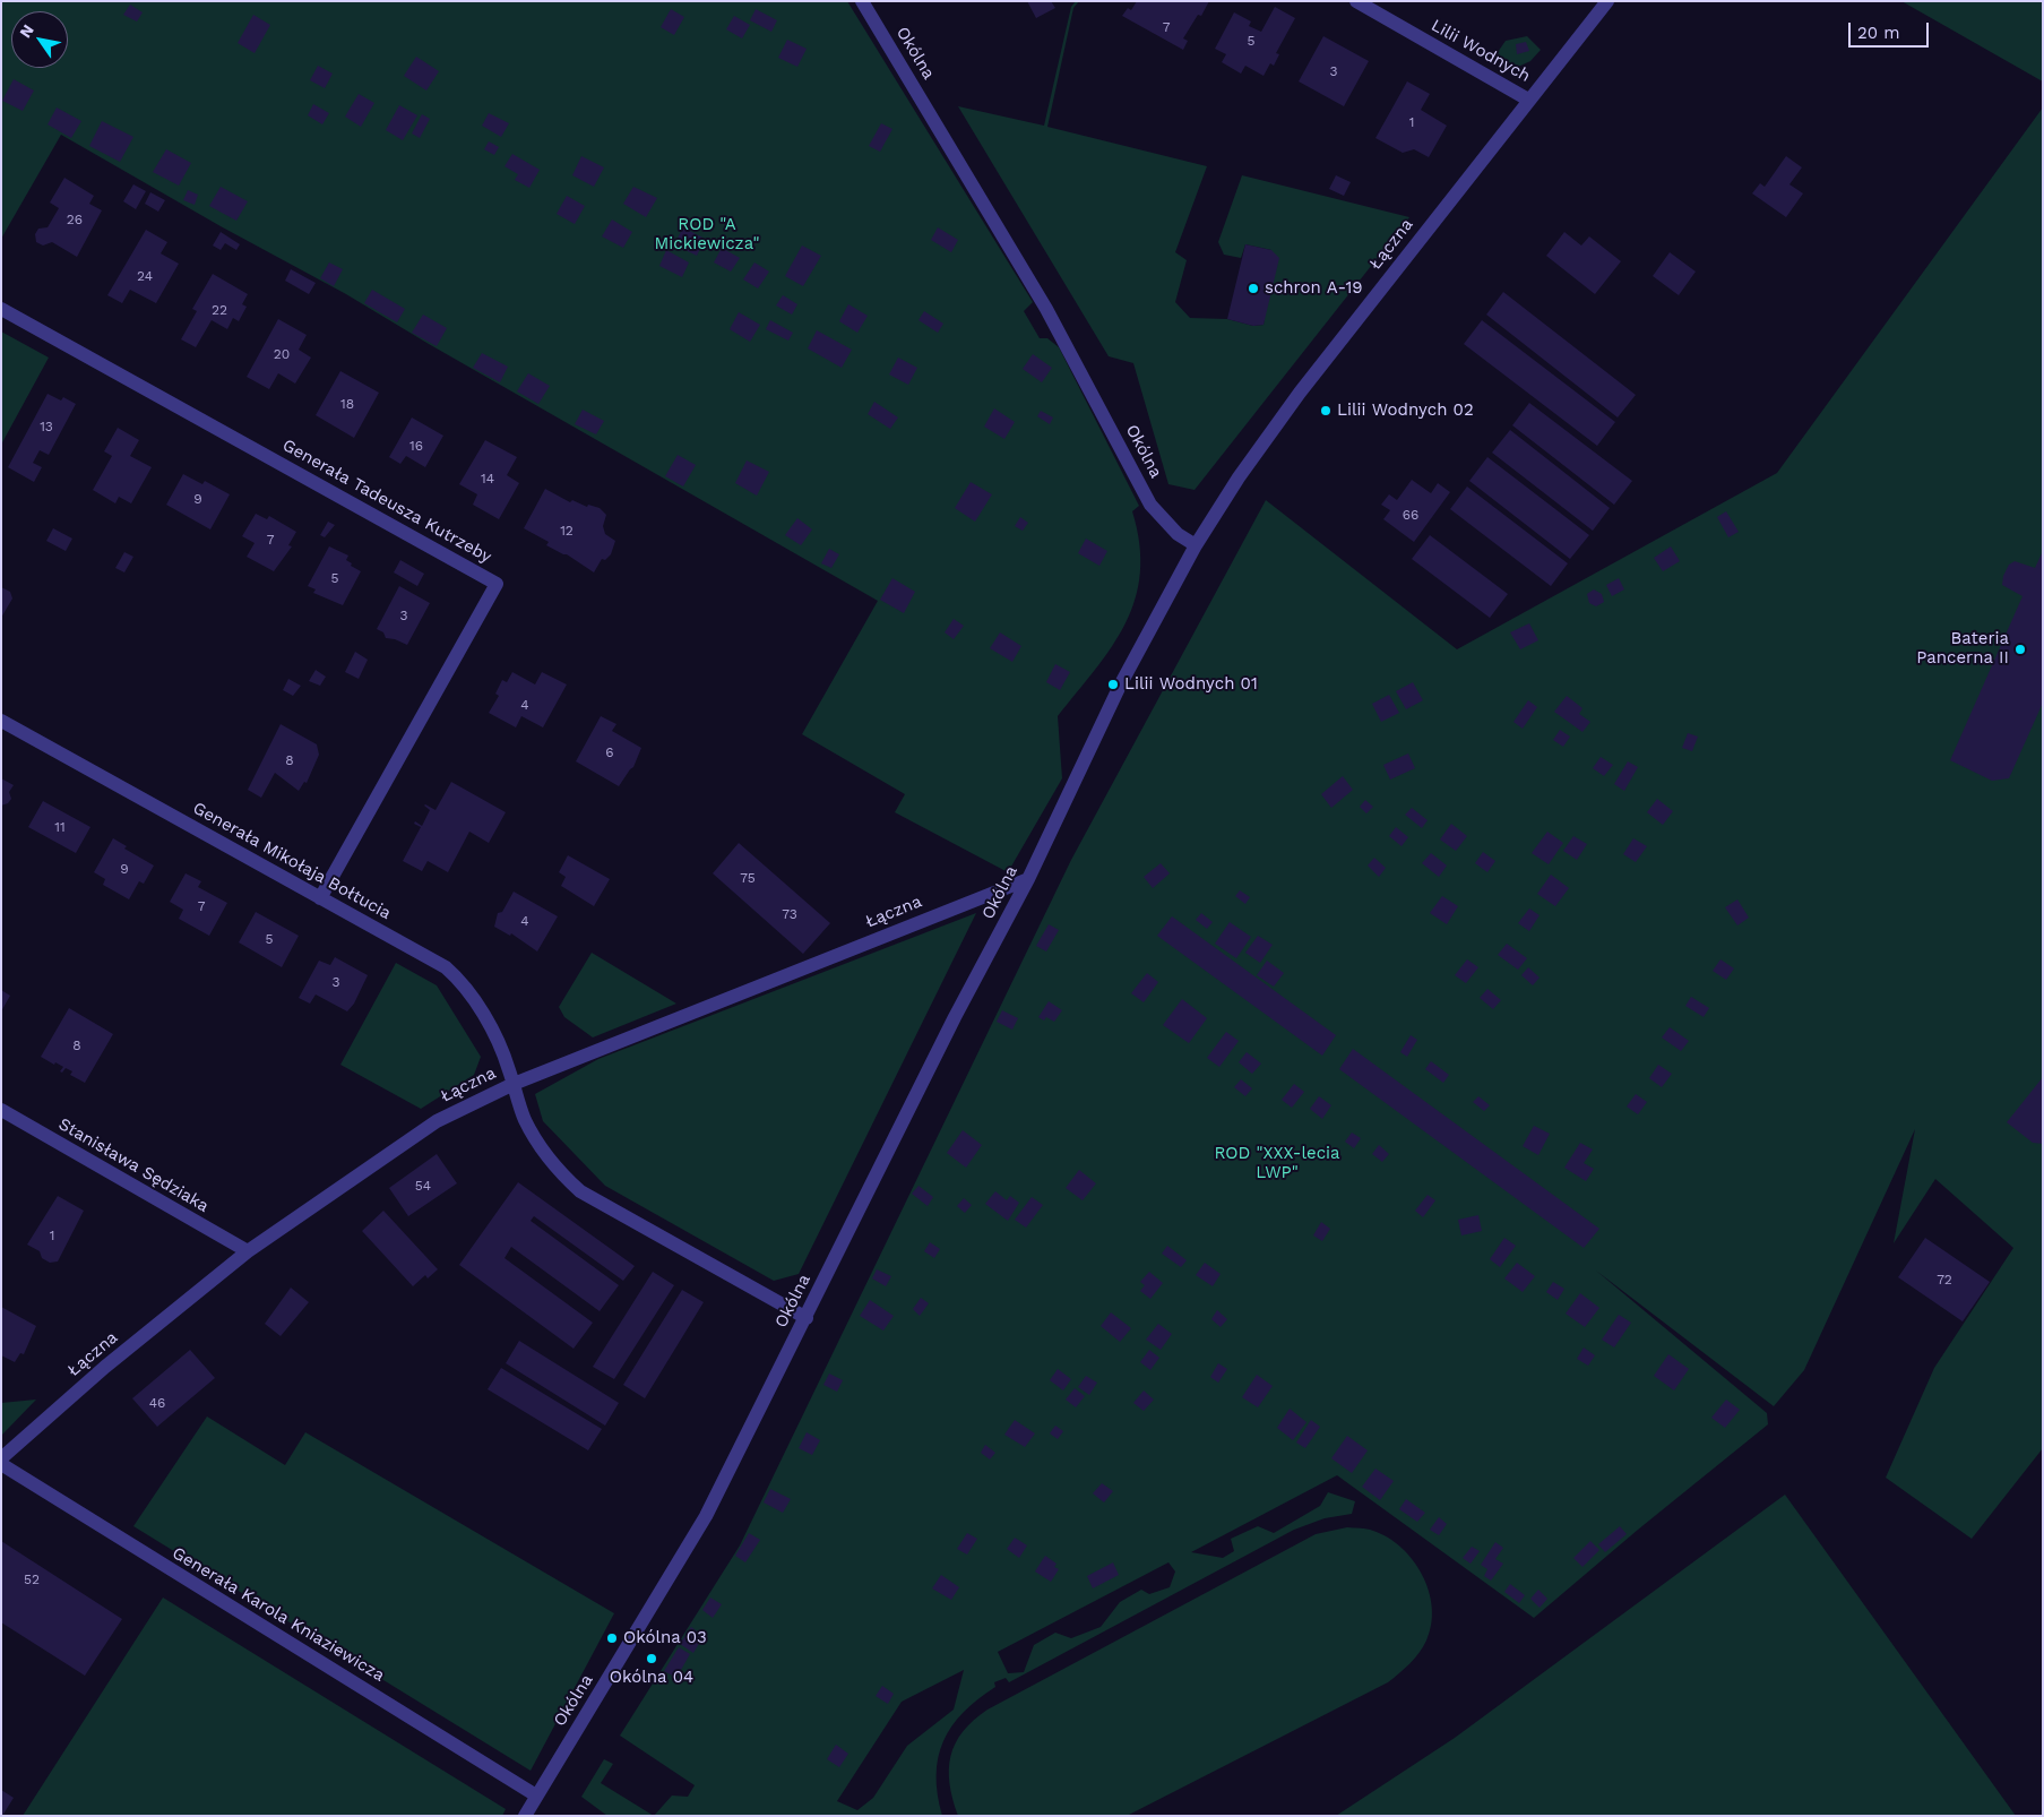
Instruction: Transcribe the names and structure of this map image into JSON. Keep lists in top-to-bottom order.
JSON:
{
  "streets": {
    "street": [
      "Lilii Wodnych",
      "Okólna",
      "Łączna",
      "Generała Tadeusza Kutrzeby",
      "Generała Mikołaja Bołtucia",
      "Stanisława Sędziaka",
      "Generała Karola Kniaziewicza"
    ]
  },
  "crossings": [
    ["Lilii Wodnych", "Łączna"],
    ["Okólna", "Łączna"],
    ["Okólna", "Generała Mikołaja Bołtucia"],
    ["Okólna", "Generała Karola Kniaziewicza"],
    ["Łączna", "Generała Mikołaja Bołtucia"],
    ["Łączna", "Stanisława Sędziaka"],
    ["Generała Tadeusza Kutrzeby", "Generała Mikołaja Bołtucia"]
  ],
  "parks": ["ROD \"A Mickiewicza\"", "ROD \"XXX-lecia LWP\""],
  "places": [
    "schron A-19",
    "Lilii Wodnych 02",
    "Bateria Pancerna II",
    "Lilii Wodnych 01",
    "Okólna 03",
    "Okólna 04"
  ],
  "house_numbers": [
    "7",
    "5",
    "3",
    "1",
    "26",
    "24",
    "22",
    "20",
    "18",
    "13",
    "16",
    "14",
    "9",
    "66",
    "12",
    "7",
    "5",
    "3",
    "4",
    "6",
    "8",
    "11",
    "9",
    "75",
    "7",
    "73",
    "4",
    "5",
    "3",
    "8",
    "54",
    "1",
    "72",
    "46",
    "52"
  ],
  "scale_bar": "20 m",
  "north": "top left"
}
